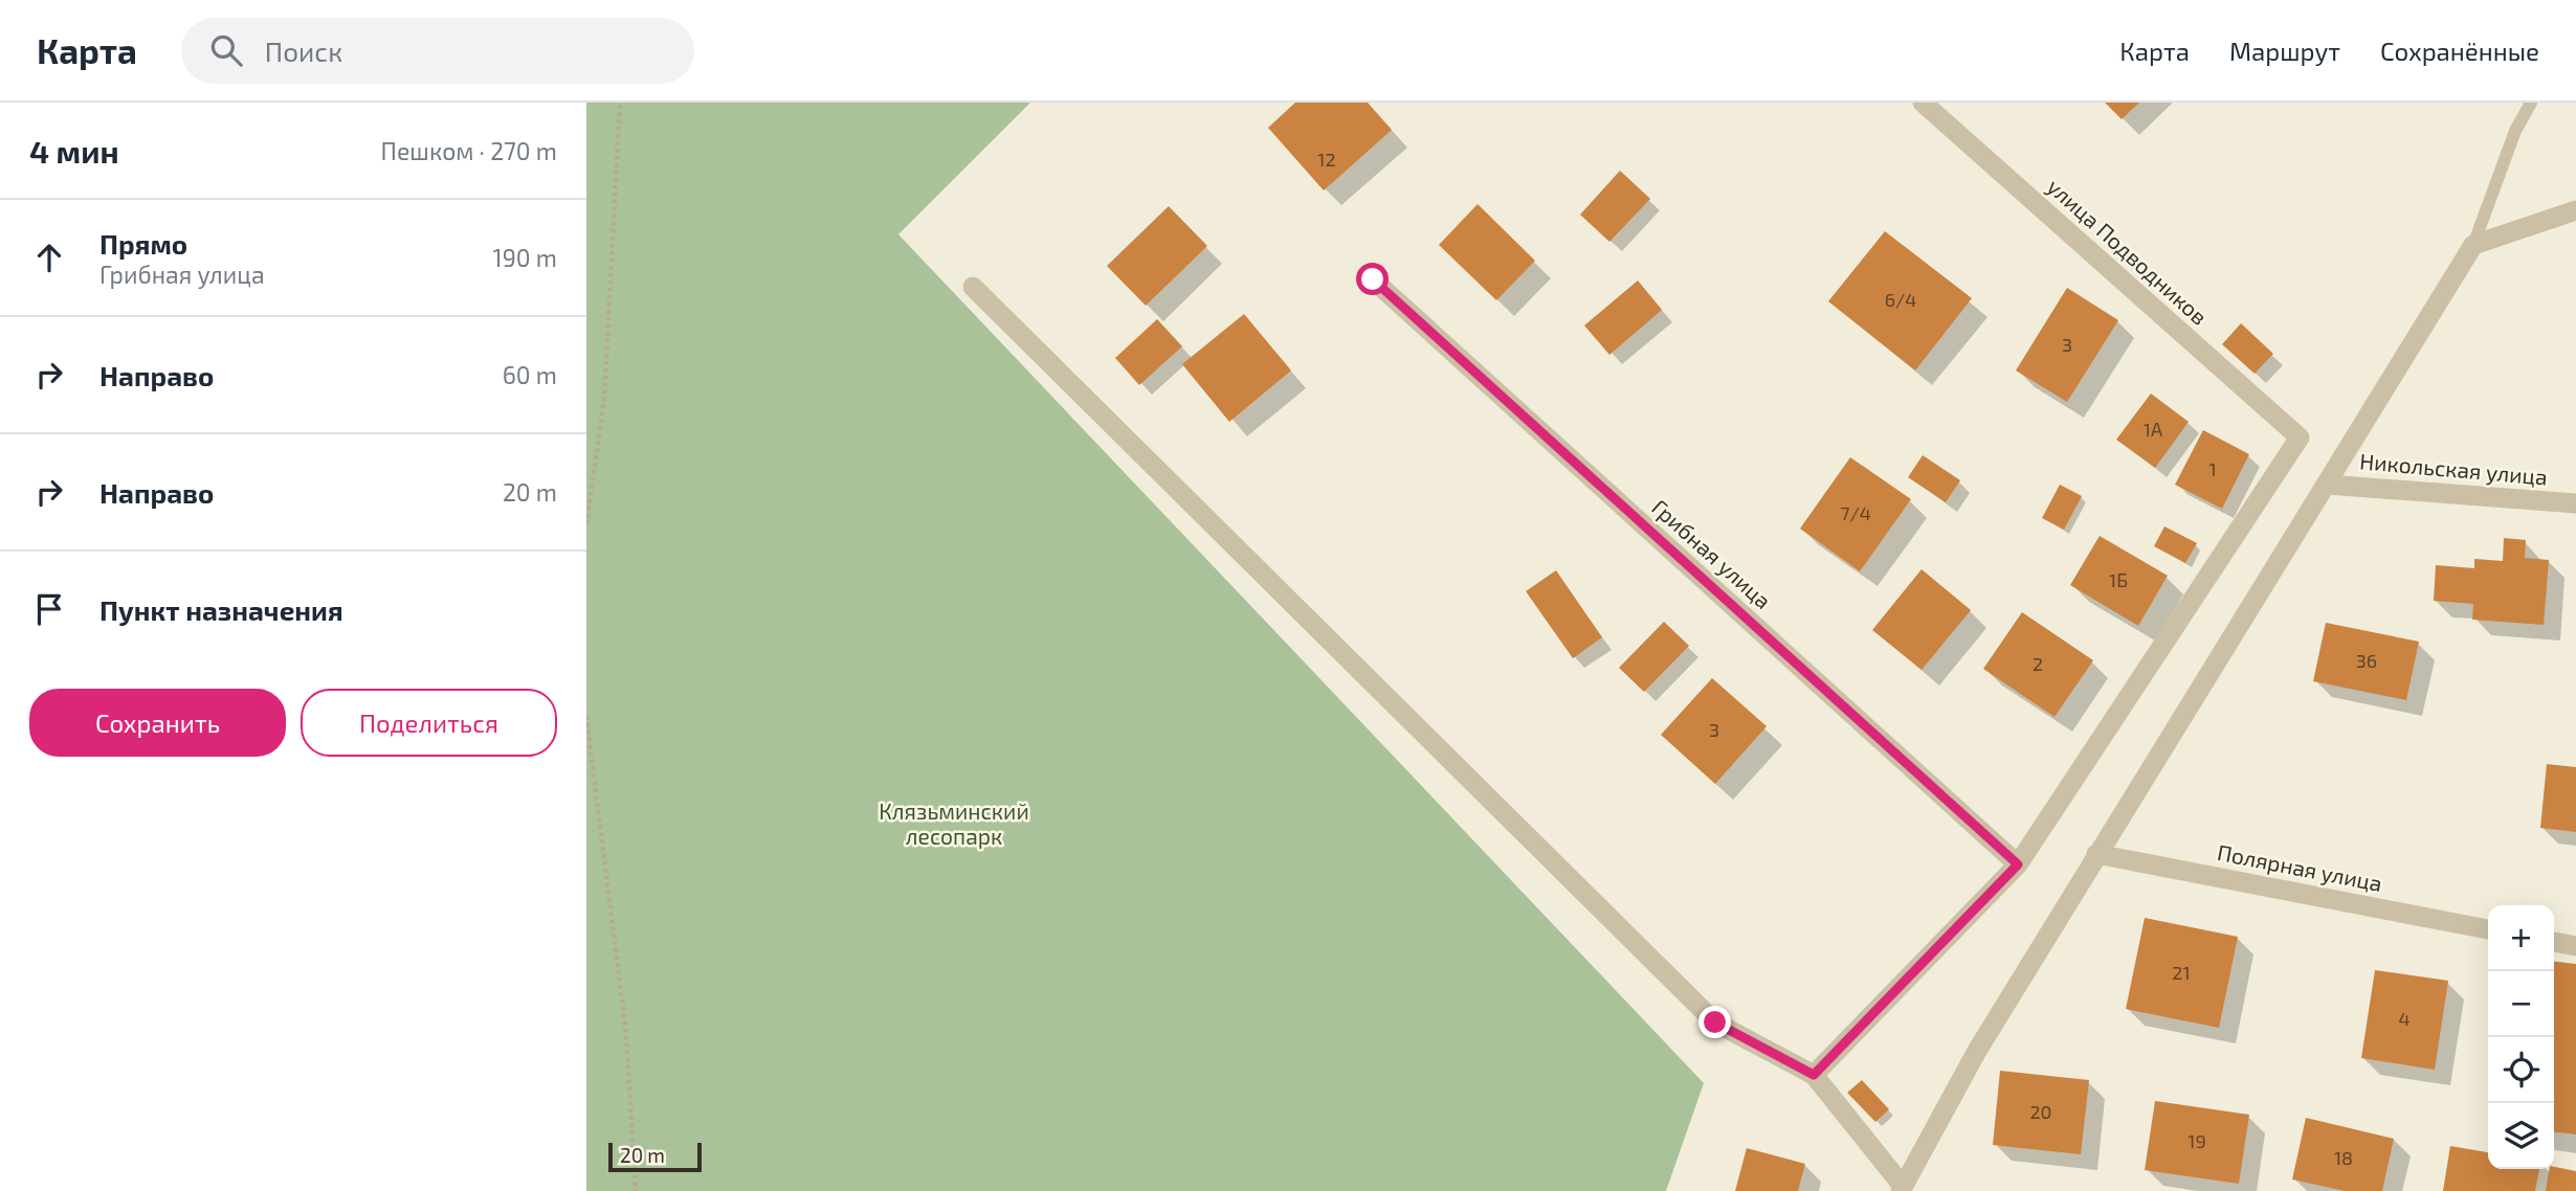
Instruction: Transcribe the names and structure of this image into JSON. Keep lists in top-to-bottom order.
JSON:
{
  "streets": {
    "street": [
      "улица Подводников",
      "Никольская улица",
      "Грибная улица",
      "Полярная улица"
    ]
  },
  "crossings": [
    ["улица Подводников", "Грибная улица"]
  ],
  "parks": ["Клязьминский лесопарк"],
  "house_numbers": [
    "12",
    "6/4",
    "3",
    "1А",
    "1",
    "7/4",
    "1Б",
    "36",
    "2",
    "3",
    "21",
    "4",
    "20",
    "19",
    "18"
  ],
  "scale_bar": "20 m",
  "page": {
    "header": "Карта",
    "search": "Поиск",
    "nav": ["Карта", "Маршрут", "Сохранённые"],
    "heading": ["4 мин", "Пешком · 270 m"],
    "list": [
      ["Прямо", "Грибная улица", "190 m"],
      ["Направо", "60 m"],
      ["Направо", "20 m"],
      "Пункт назначения"
    ],
    "buttons": ["Сохранить", "Поделиться"],
    "map_buttons": ["+", "−"],
    "scale": "20 m"
  }
}
